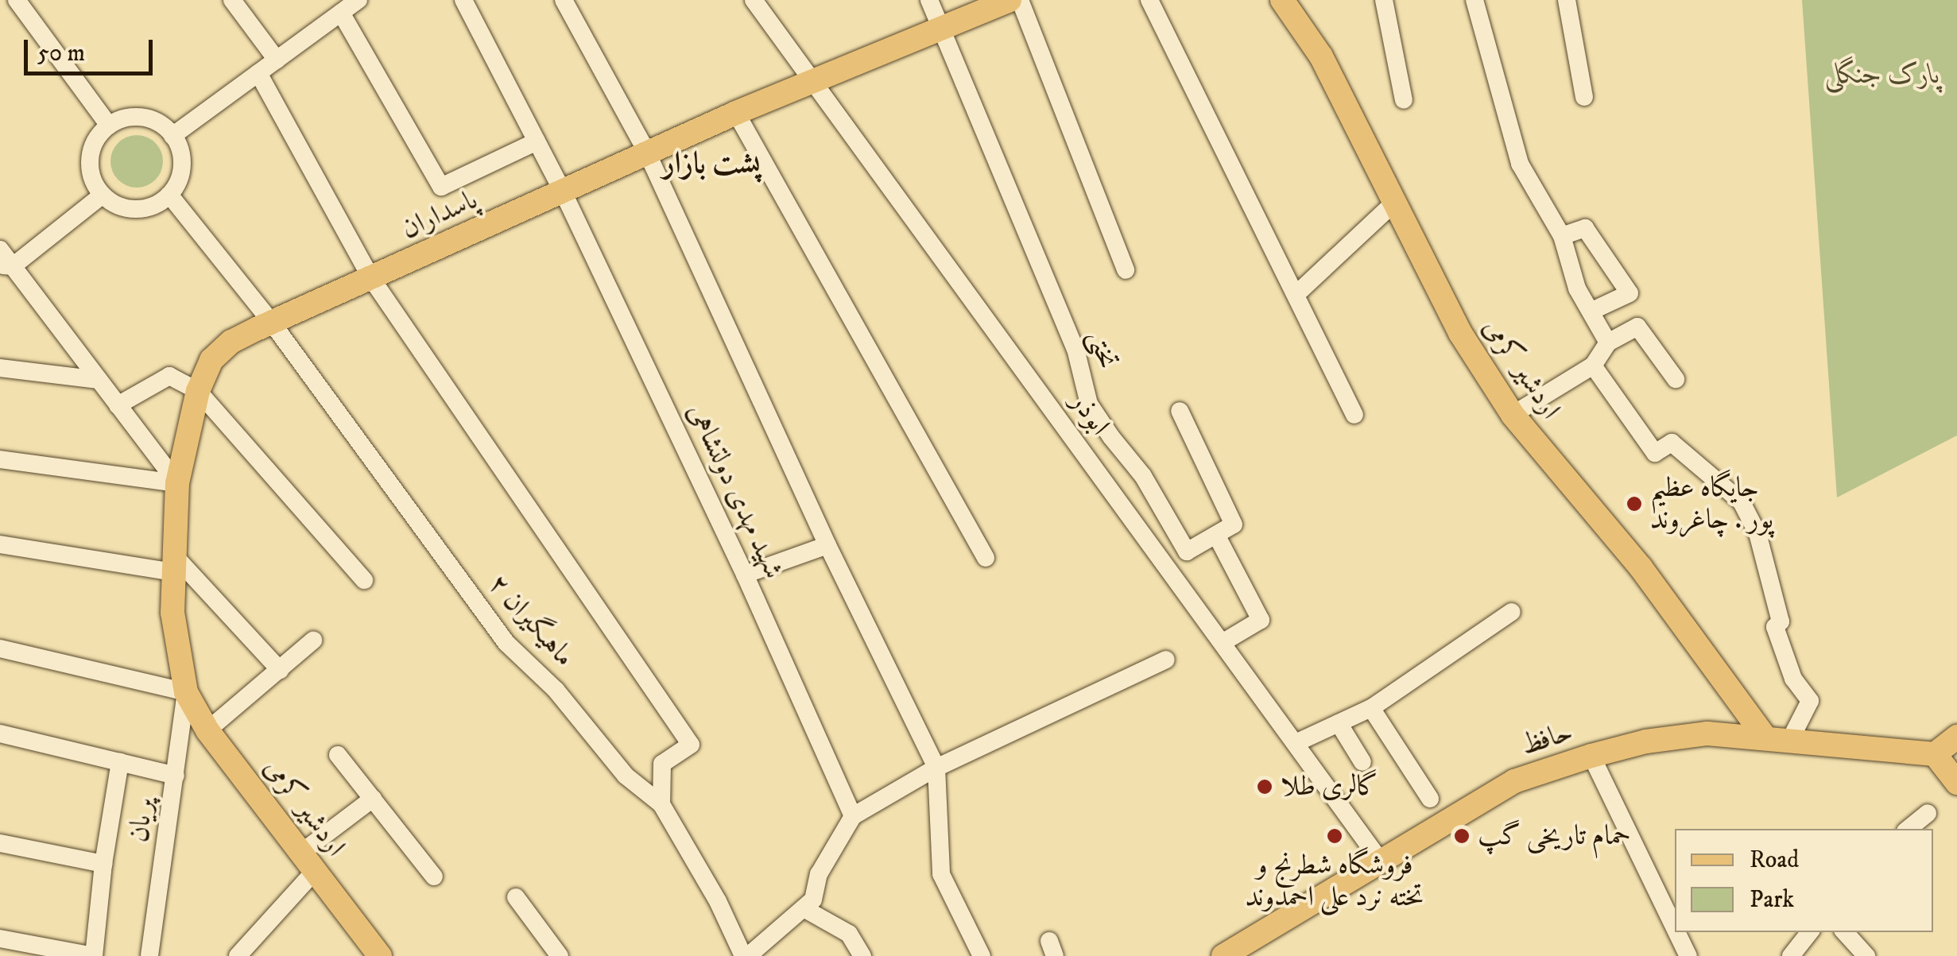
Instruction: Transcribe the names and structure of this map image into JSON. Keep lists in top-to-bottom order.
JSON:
{
  "streets": {
    "main road": ["پاسداران", "اردشیر کرمی", "حافظ"],
    "street": [
      "تختی",
      "ابوذر",
      "شهید مهدی دولتشاهی",
      "ماهیگیران ۲",
      "پریان"
    ]
  },
  "crossings": [
    ["پاسداران", "تختی"],
    ["پاسداران", "اردشیر کرمی"],
    ["پاسداران", "ابوذر"],
    ["پاسداران", "شهید مهدی دولتشاهی"],
    ["پاسداران", "ماهیگیران ۲"],
    ["پاسداران", "پریان"],
    ["اردشیر کرمی", "حافظ"],
    ["اردشیر کرمی", "پریان"],
    ["ابوذر", "حافظ"]
  ],
  "districts": ["پشت بازار"],
  "parks": ["پارک جنگلی"],
  "places": [
    "جایگاه عظیم پور . چاغروند",
    "گالری طلا",
    "فروشگاه شطرنج و تخته نرد علی احمدوند",
    "حمام تاریخی گپ"
  ],
  "legend": ["Road", "Park"],
  "scale_bar": "50 m"
}
